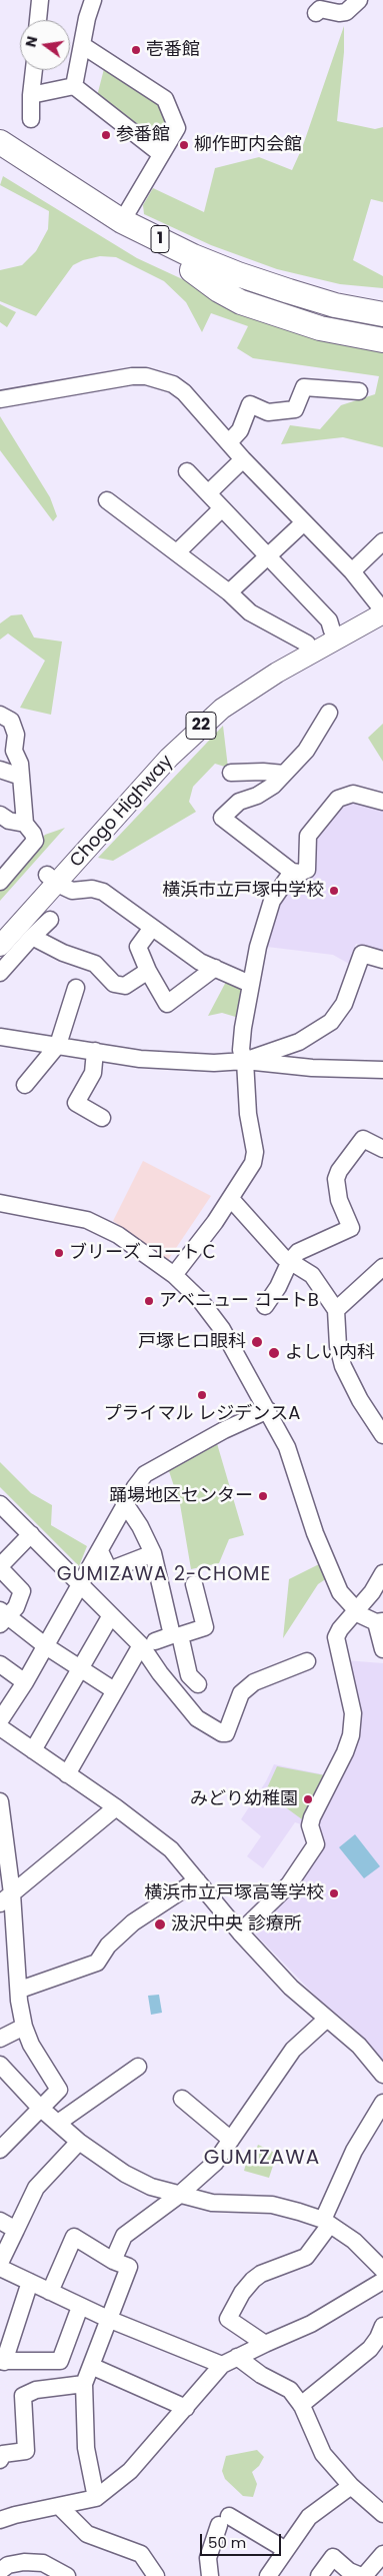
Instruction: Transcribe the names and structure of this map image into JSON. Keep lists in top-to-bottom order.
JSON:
{
  "streets": {
    "highway": ["1"],
    "main road": ["22", "Chogo Highway"]
  },
  "districts": ["GUMIZAWA 2-CHOME", "GUMIZAWA"],
  "places": [
    "壱番館",
    "参番館",
    "柳作町内会館",
    "横浜市立戸塚中学校",
    "ブリーズ コートＣ",
    "アベニュー コートB",
    "戸塚ヒロ眼科",
    "よしい内科",
    "プライマル レジデンスA",
    "踊場地区センター",
    "みどり幼稚園",
    "横浜市立戸塚高等学校",
    "汲沢中央 診療所"
  ],
  "scale_bar": "50 m",
  "north": "left"
}
